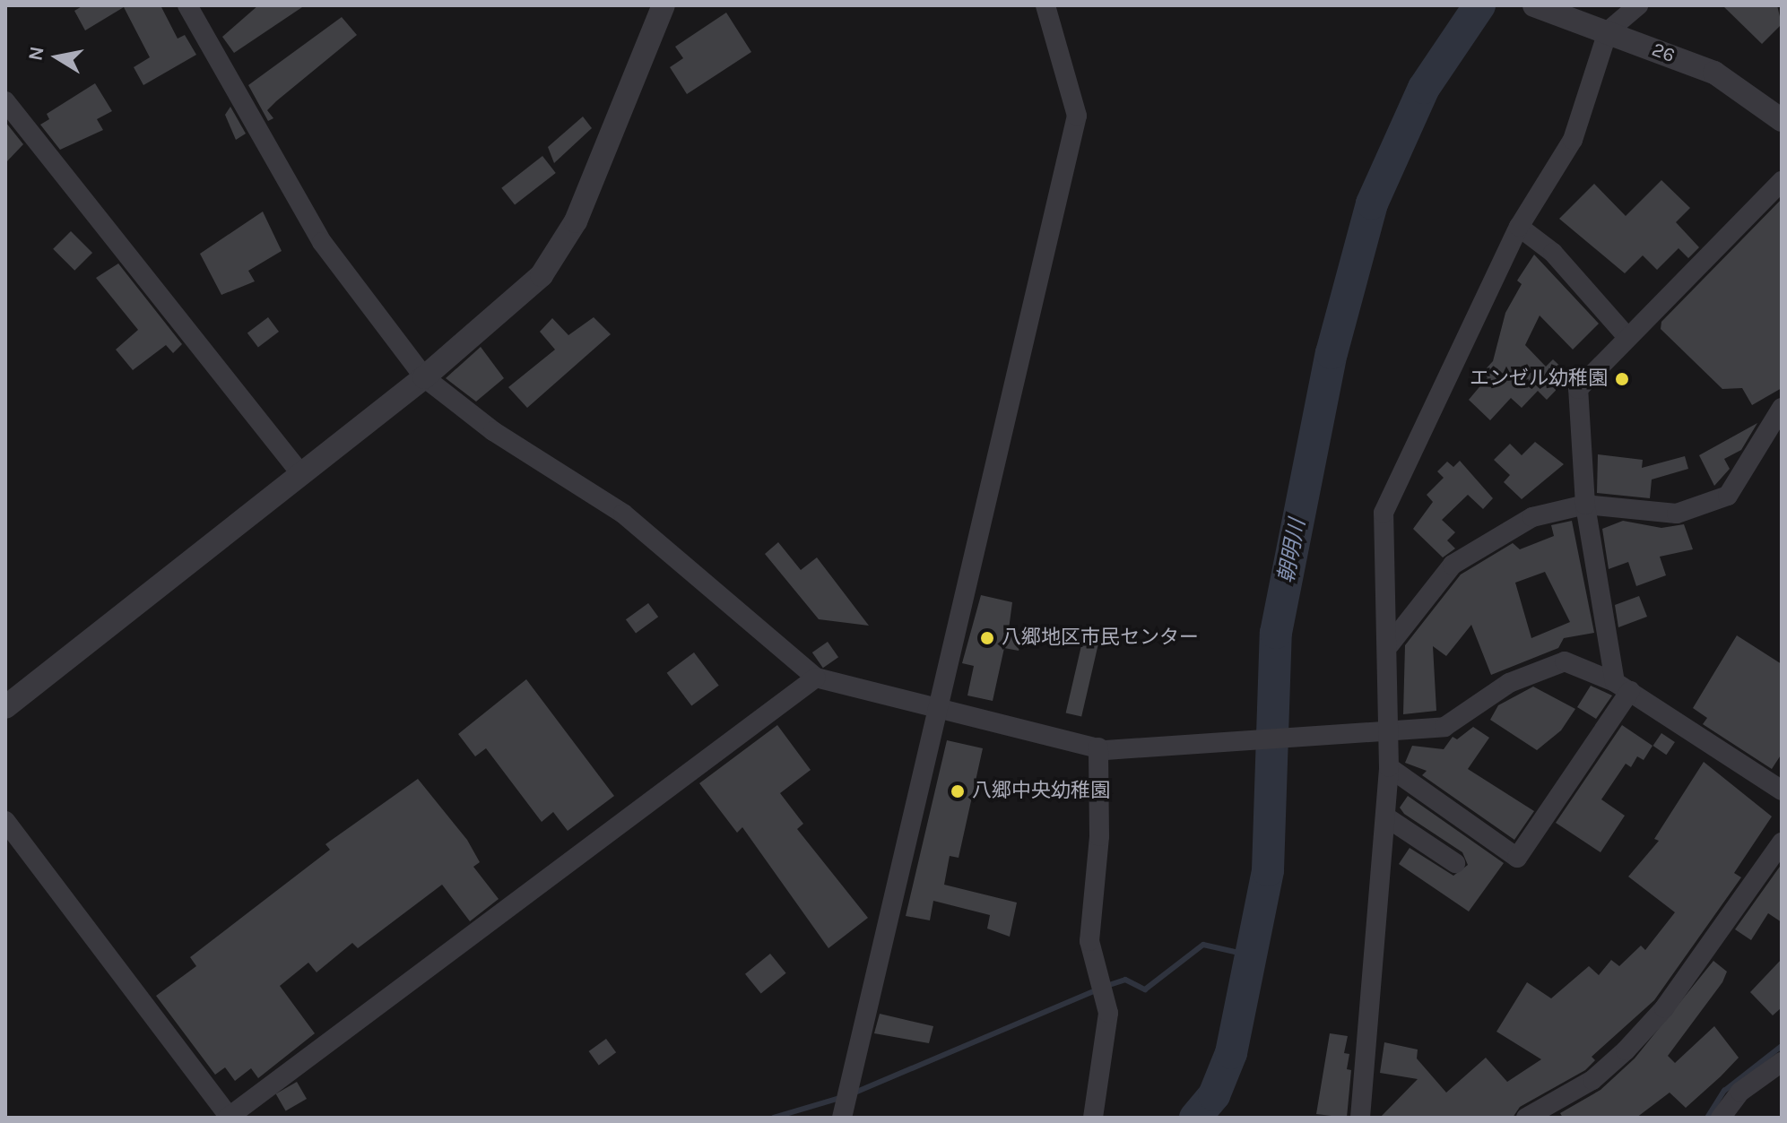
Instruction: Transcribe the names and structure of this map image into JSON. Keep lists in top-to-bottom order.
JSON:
{
  "streets": {
    "street": ["26"]
  },
  "water": ["朝明川"],
  "places": ["エンゼル幼稚園", "八郷地区市民センター", "八郷中央幼稚園"],
  "north": "left"
}
